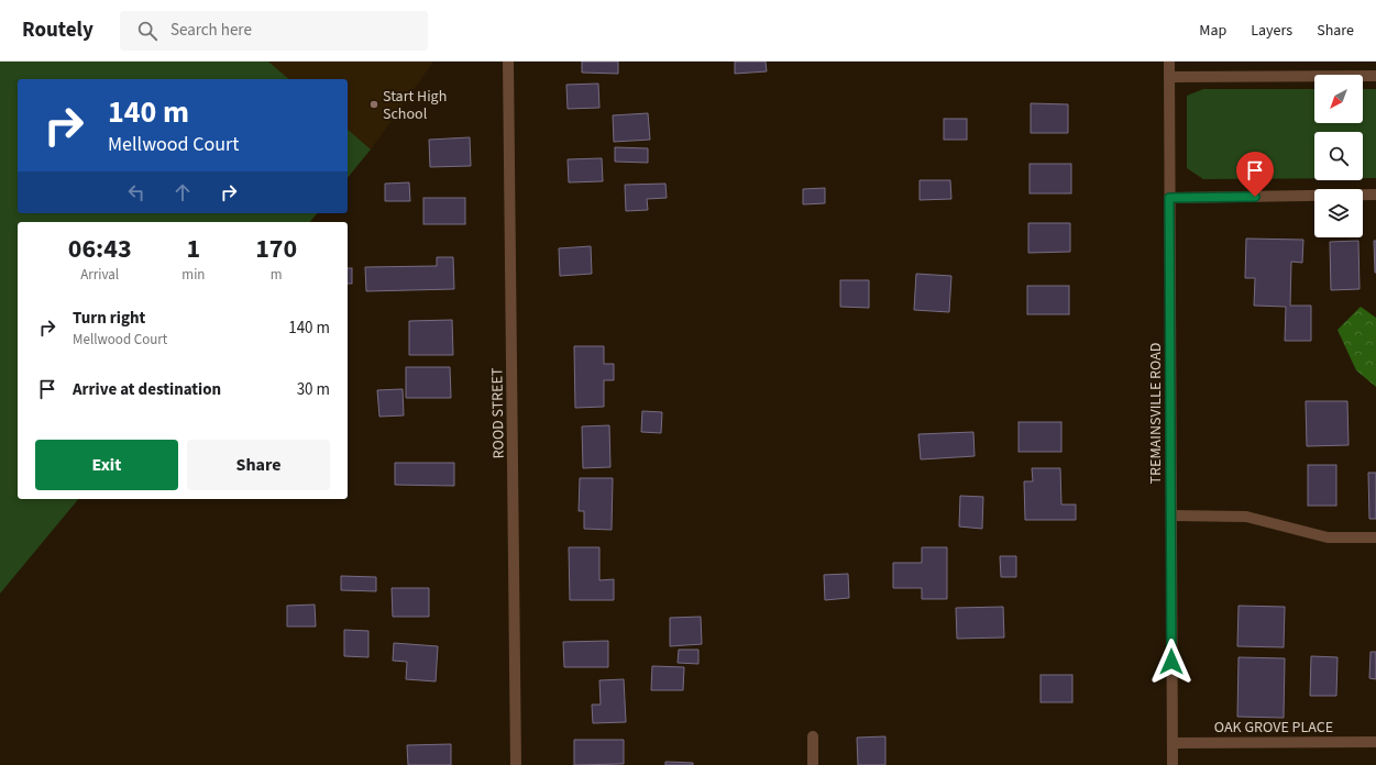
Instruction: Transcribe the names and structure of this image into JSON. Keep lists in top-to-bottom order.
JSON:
{
  "streets": {
    "street": ["ROOD STREET", "TREMAINSVILLE ROAD", "OAK GROVE PLACE"]
  },
  "crossings": [
    ["TREMAINSVILLE ROAD", "OAK GROVE PLACE"]
  ],
  "places": ["Start High School"],
  "north": "bottom left",
  "page": {
    "header": "Routely",
    "search": "Search here",
    "nav": ["Map", "Layers", "Share"],
    "turn": ["140 m", "Mellwood Court"],
    "eta": [
      "06:43",
      "Arrival",
      "1",
      "min",
      "170",
      "m"
    ],
    "list": [
      {
        "name": "Turn right",
        "note": "Mellwood Court",
        "value": "140 m"
      },
      {
        "name": "Arrive at destination",
        "value": "30 m"
      }
    ],
    "buttons": ["Exit", "Share"]
  }
}
